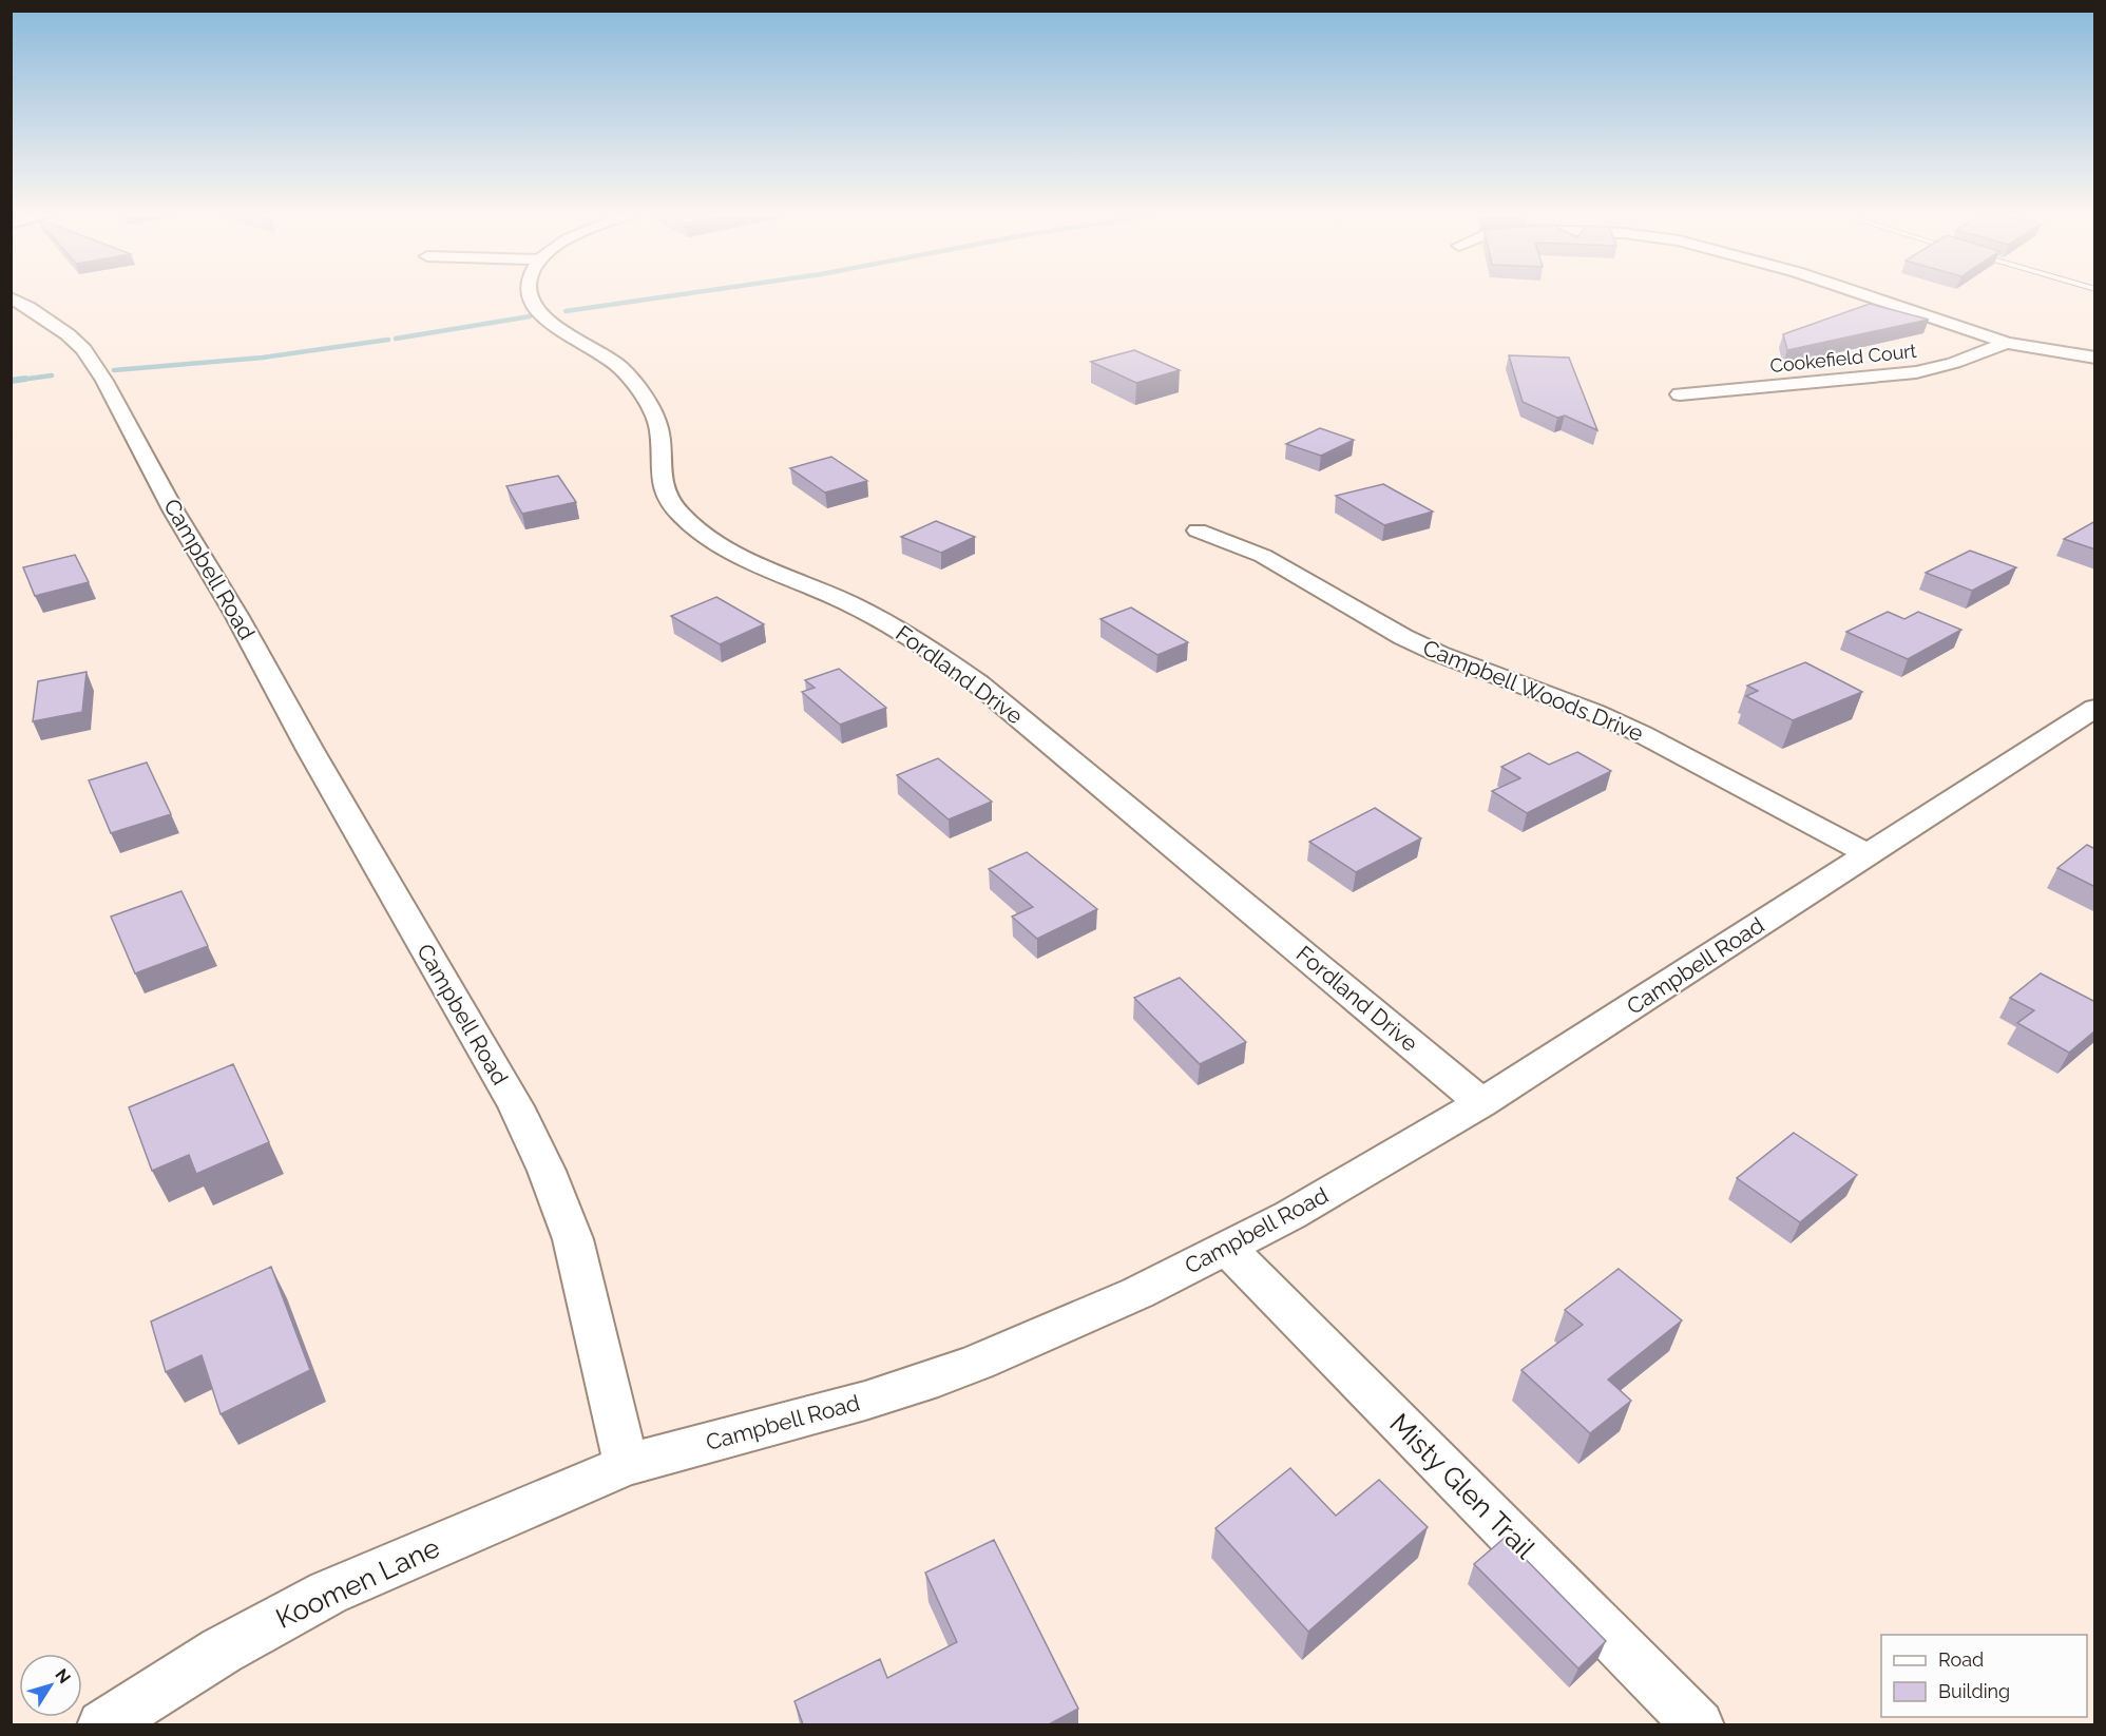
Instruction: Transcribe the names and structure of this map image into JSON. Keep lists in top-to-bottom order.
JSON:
{
  "streets": {
    "street": [
      "Cookefield Court",
      "Campbell Road",
      "Fordland Drive",
      "Campbell Woods Drive",
      "Misty Glen Trail",
      "Koomen Lane"
    ]
  },
  "crossings": [
    ["Campbell Road", "Fordland Drive"],
    ["Campbell Road", "Campbell Woods Drive"],
    ["Campbell Road", "Misty Glen Trail"],
    ["Campbell Road", "Koomen Lane"]
  ],
  "legend": ["Road", "Building"],
  "north": "top right"
}
